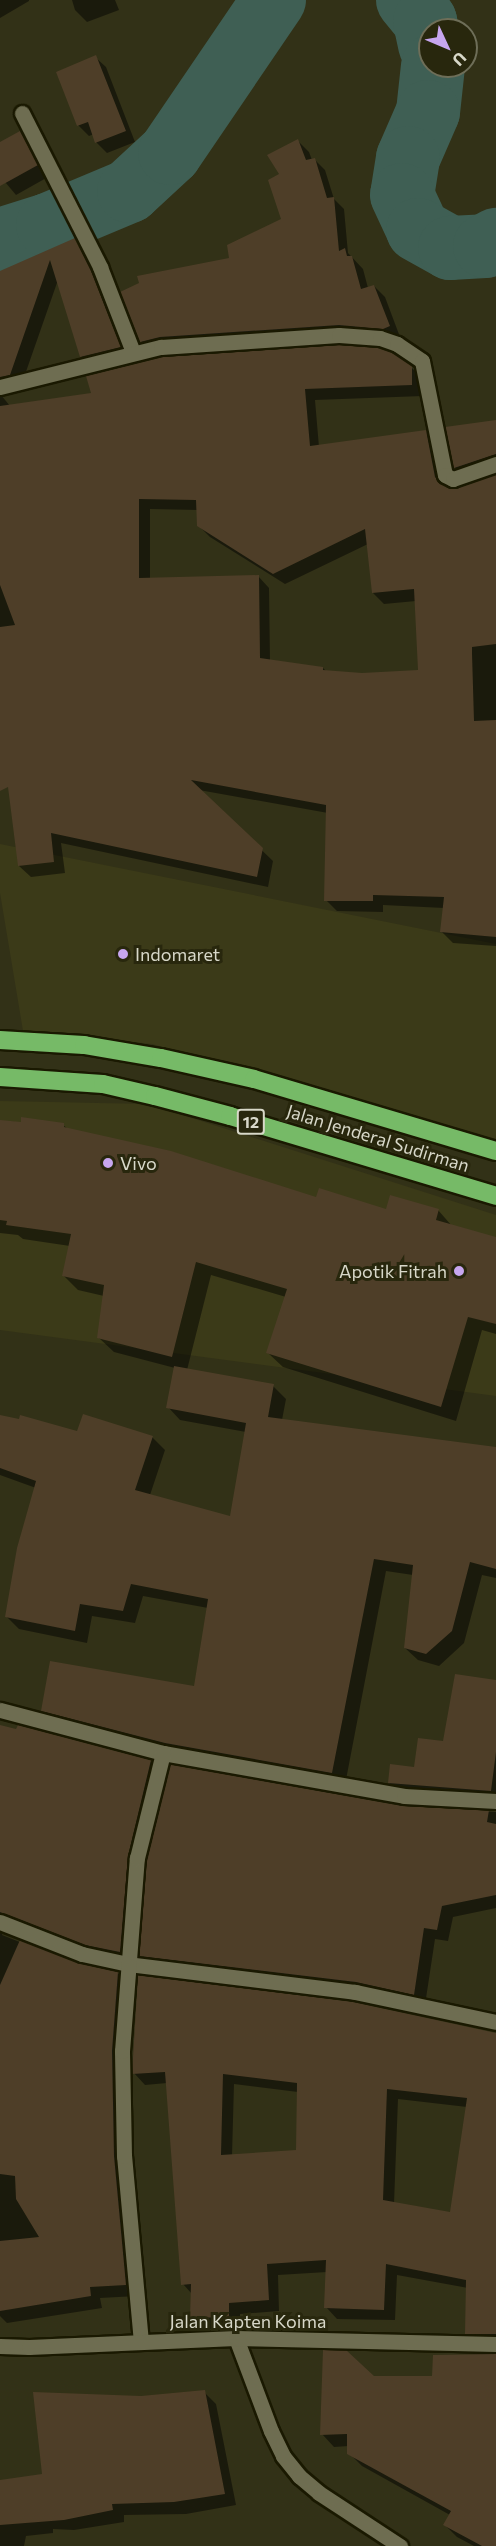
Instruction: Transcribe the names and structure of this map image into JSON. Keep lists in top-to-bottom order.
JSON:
{
  "streets": {
    "highway": ["12", "Jalan Jenderal Sudirman"],
    "street": ["Jalan Kapten Koima"]
  },
  "places": ["Indomaret", "Vivo", "Apotik Fitrah"],
  "north": "bottom right"
}
